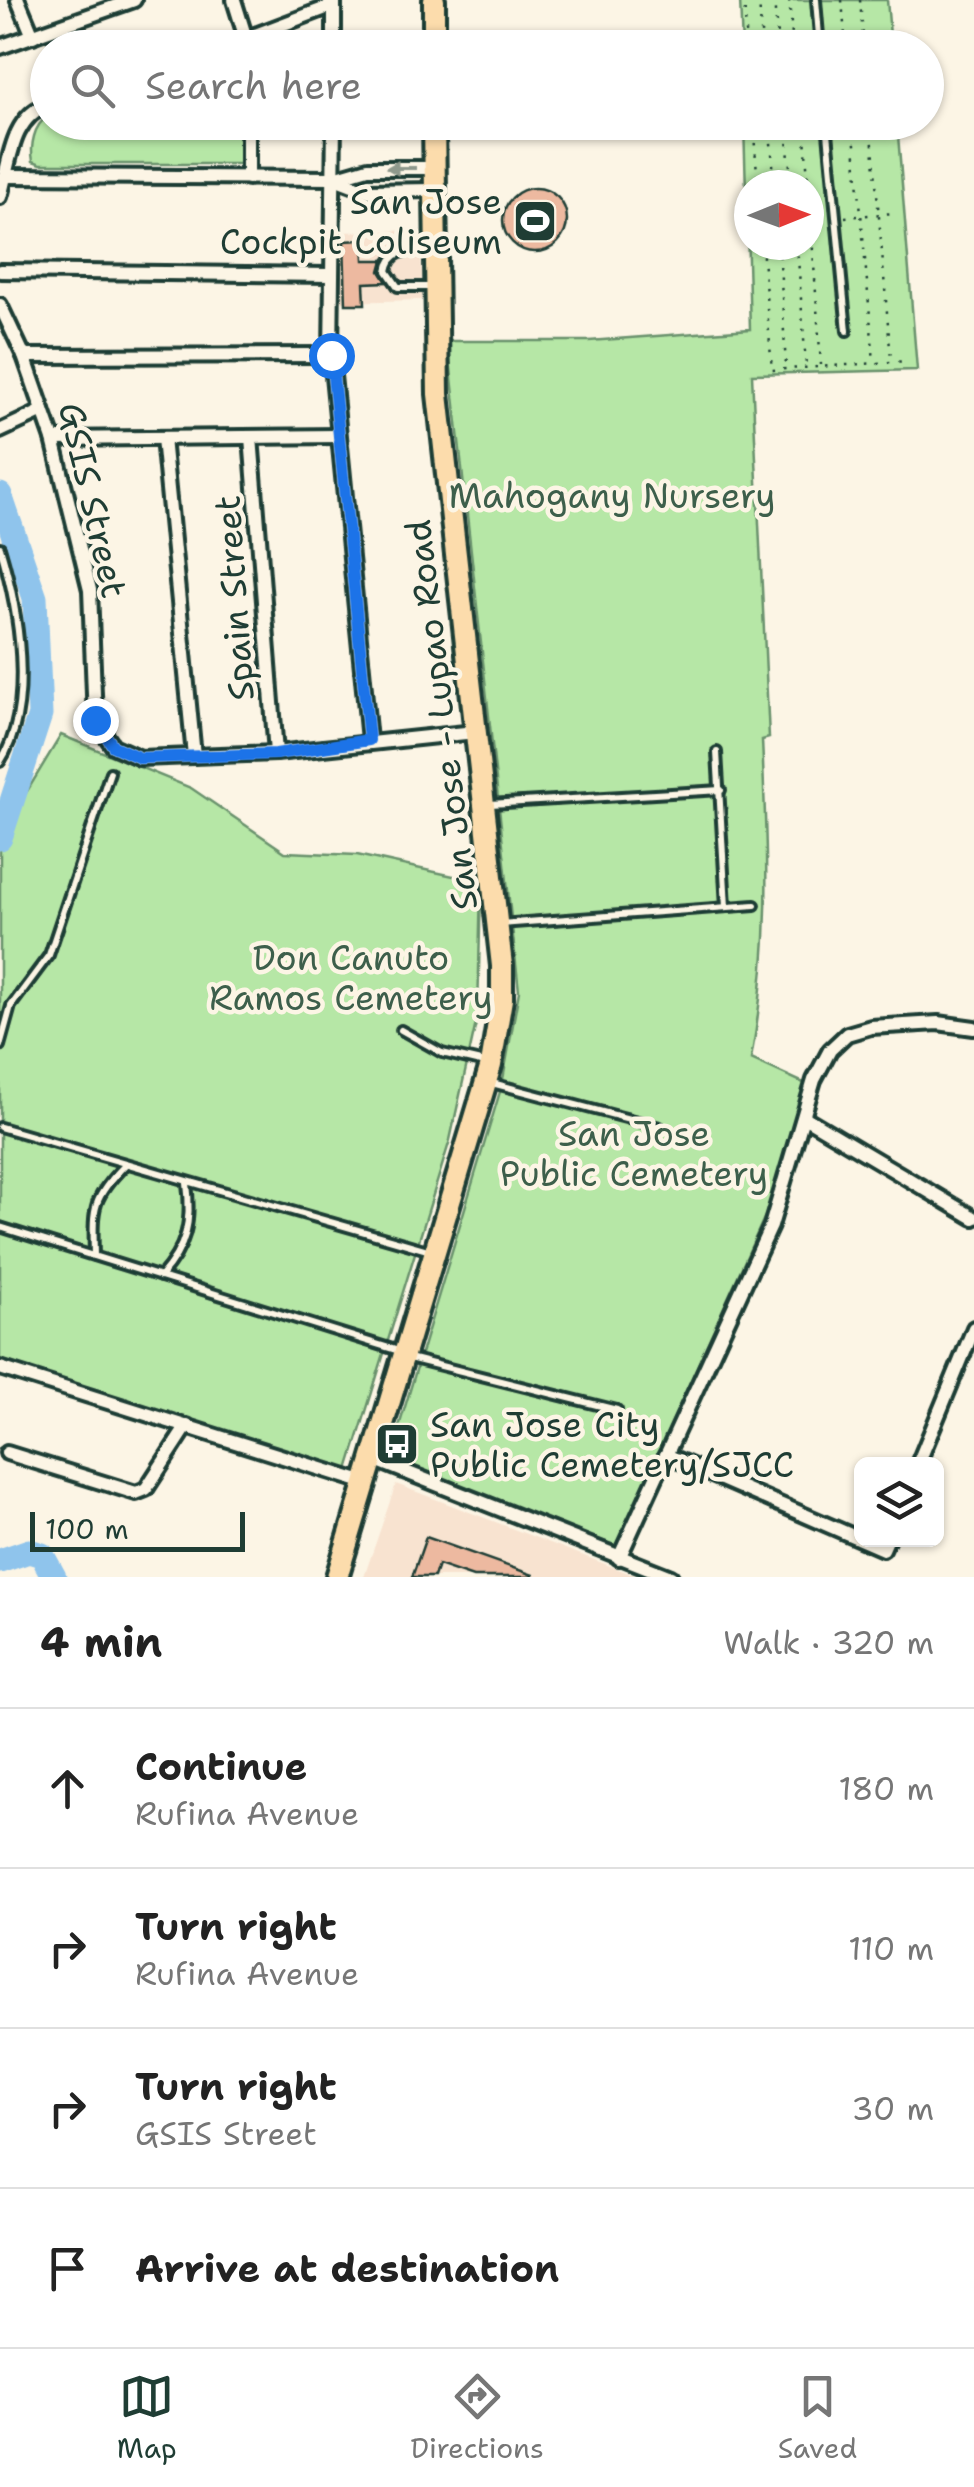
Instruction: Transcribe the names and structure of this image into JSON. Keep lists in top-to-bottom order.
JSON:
{
  "streets": {
    "highway": ["San Jose - Lupao Road"],
    "street": ["GSIS Street", "Spain Street"]
  },
  "parks": ["Mahogany Nursery", "Don Canuto Ramos Cemetery", "San Jose Public Cemetery"],
  "places": {
    "sports": ["San Jose Cockpit Coliseum"],
    "bus stop": ["San Jose City Public Cemetery/SJCC"]
  },
  "scale_bar": "100 m",
  "north": "right",
  "page": {
    "search": "Search here",
    "scale": "100 m",
    "heading": ["4 min", "Walk · 320 m"],
    "list": [
      ["Continue", "Rufina Avenue", "180 m"],
      ["Turn right", "Rufina Avenue", "110 m"],
      ["Turn right", "GSIS Street", "30 m"],
      "Arrive at destination"
    ],
    "nav": ["Map", "Directions", "Saved"]
  }
}
